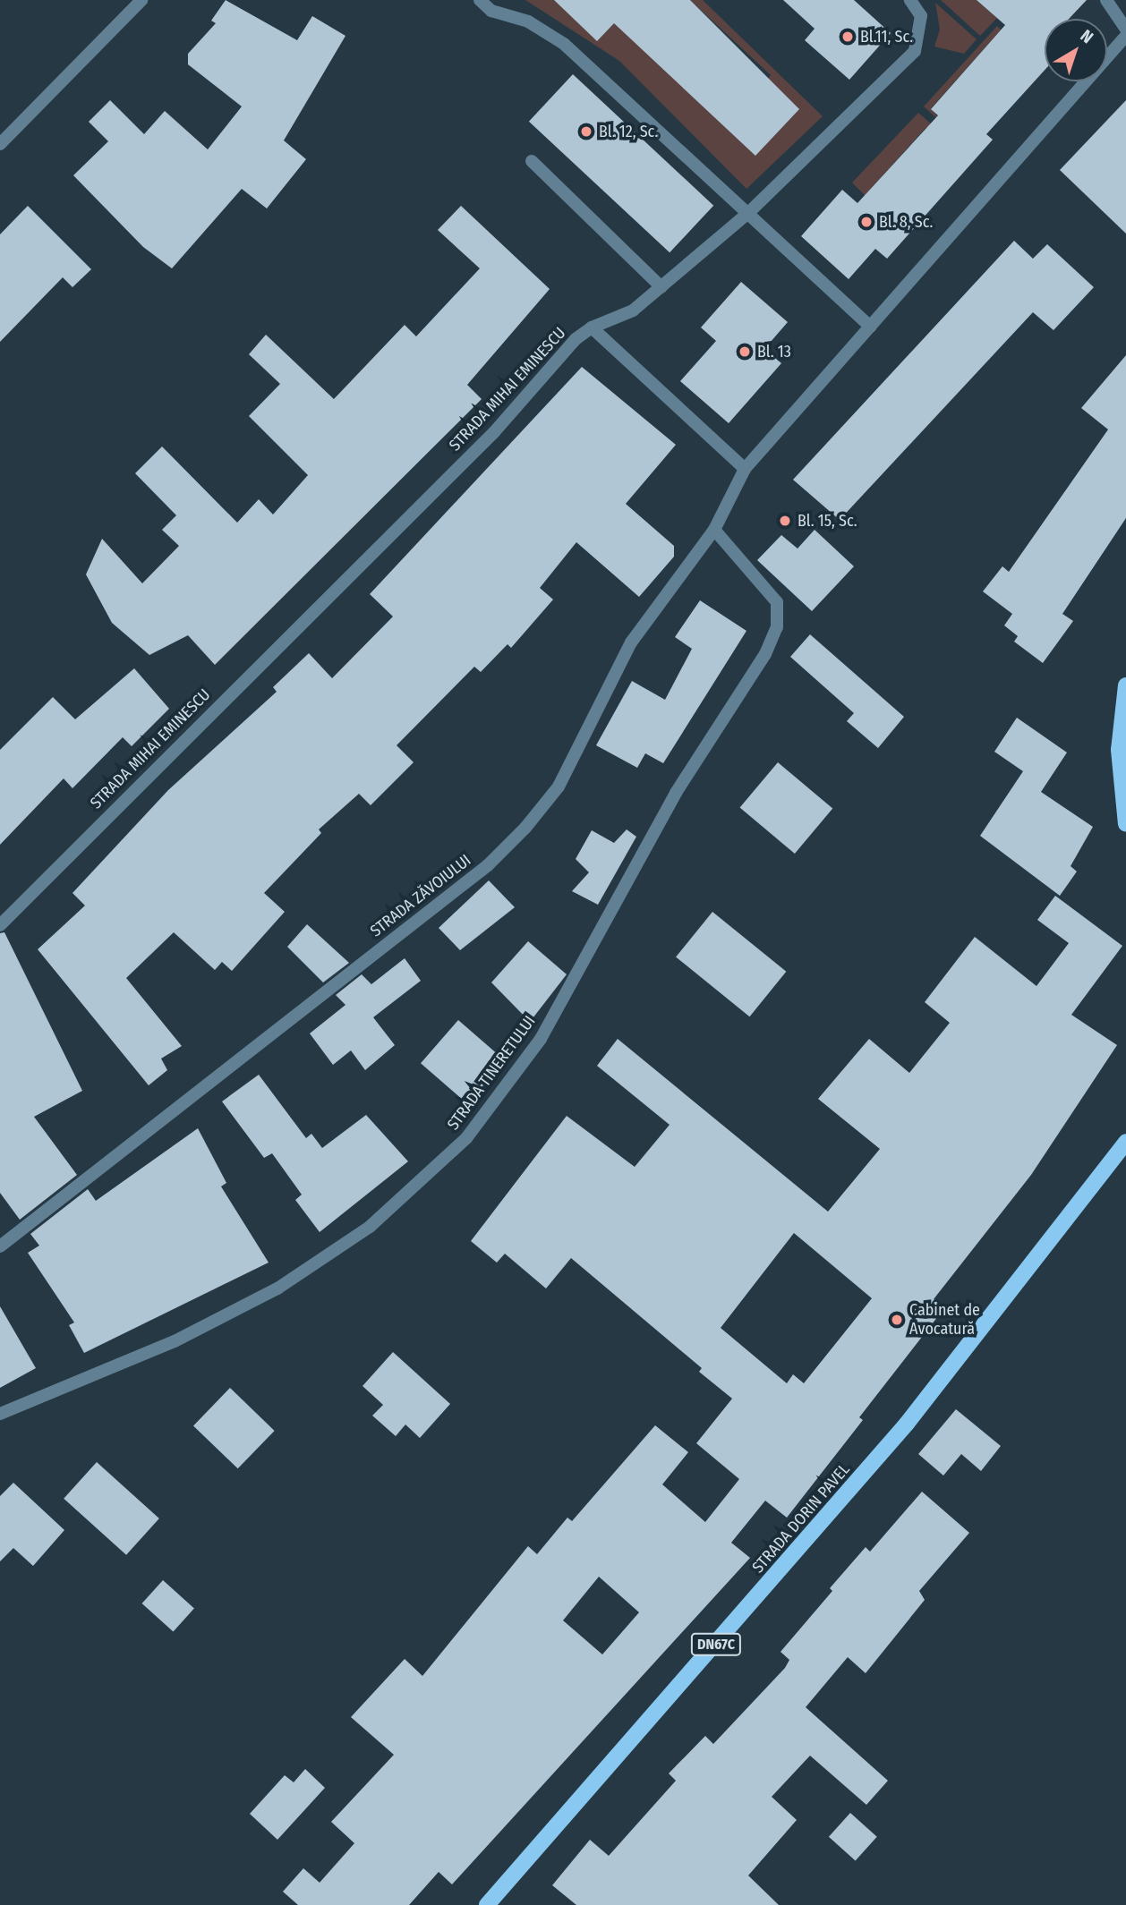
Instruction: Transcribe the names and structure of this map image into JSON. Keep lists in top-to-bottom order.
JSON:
{
  "streets": {
    "main road": ["STRADA DORIN PAVEL", "DN67C"],
    "street": ["STRADA MIHAI EMINESCU", "STRADA ZĂVOIULUI", "STRADA TINERETULUI"]
  },
  "crossings": [
    ["STRADA ZĂVOIULUI", "STRADA TINERETULUI"]
  ],
  "places": [
    "Bl.11, Sc.",
    "Bl. 12, Sc.",
    "Bl. 8, Sc.",
    "Bl. 13",
    "Bl. 15, Sc.",
    "Cabinet de Avocatură"
  ],
  "north": "top right"
}
